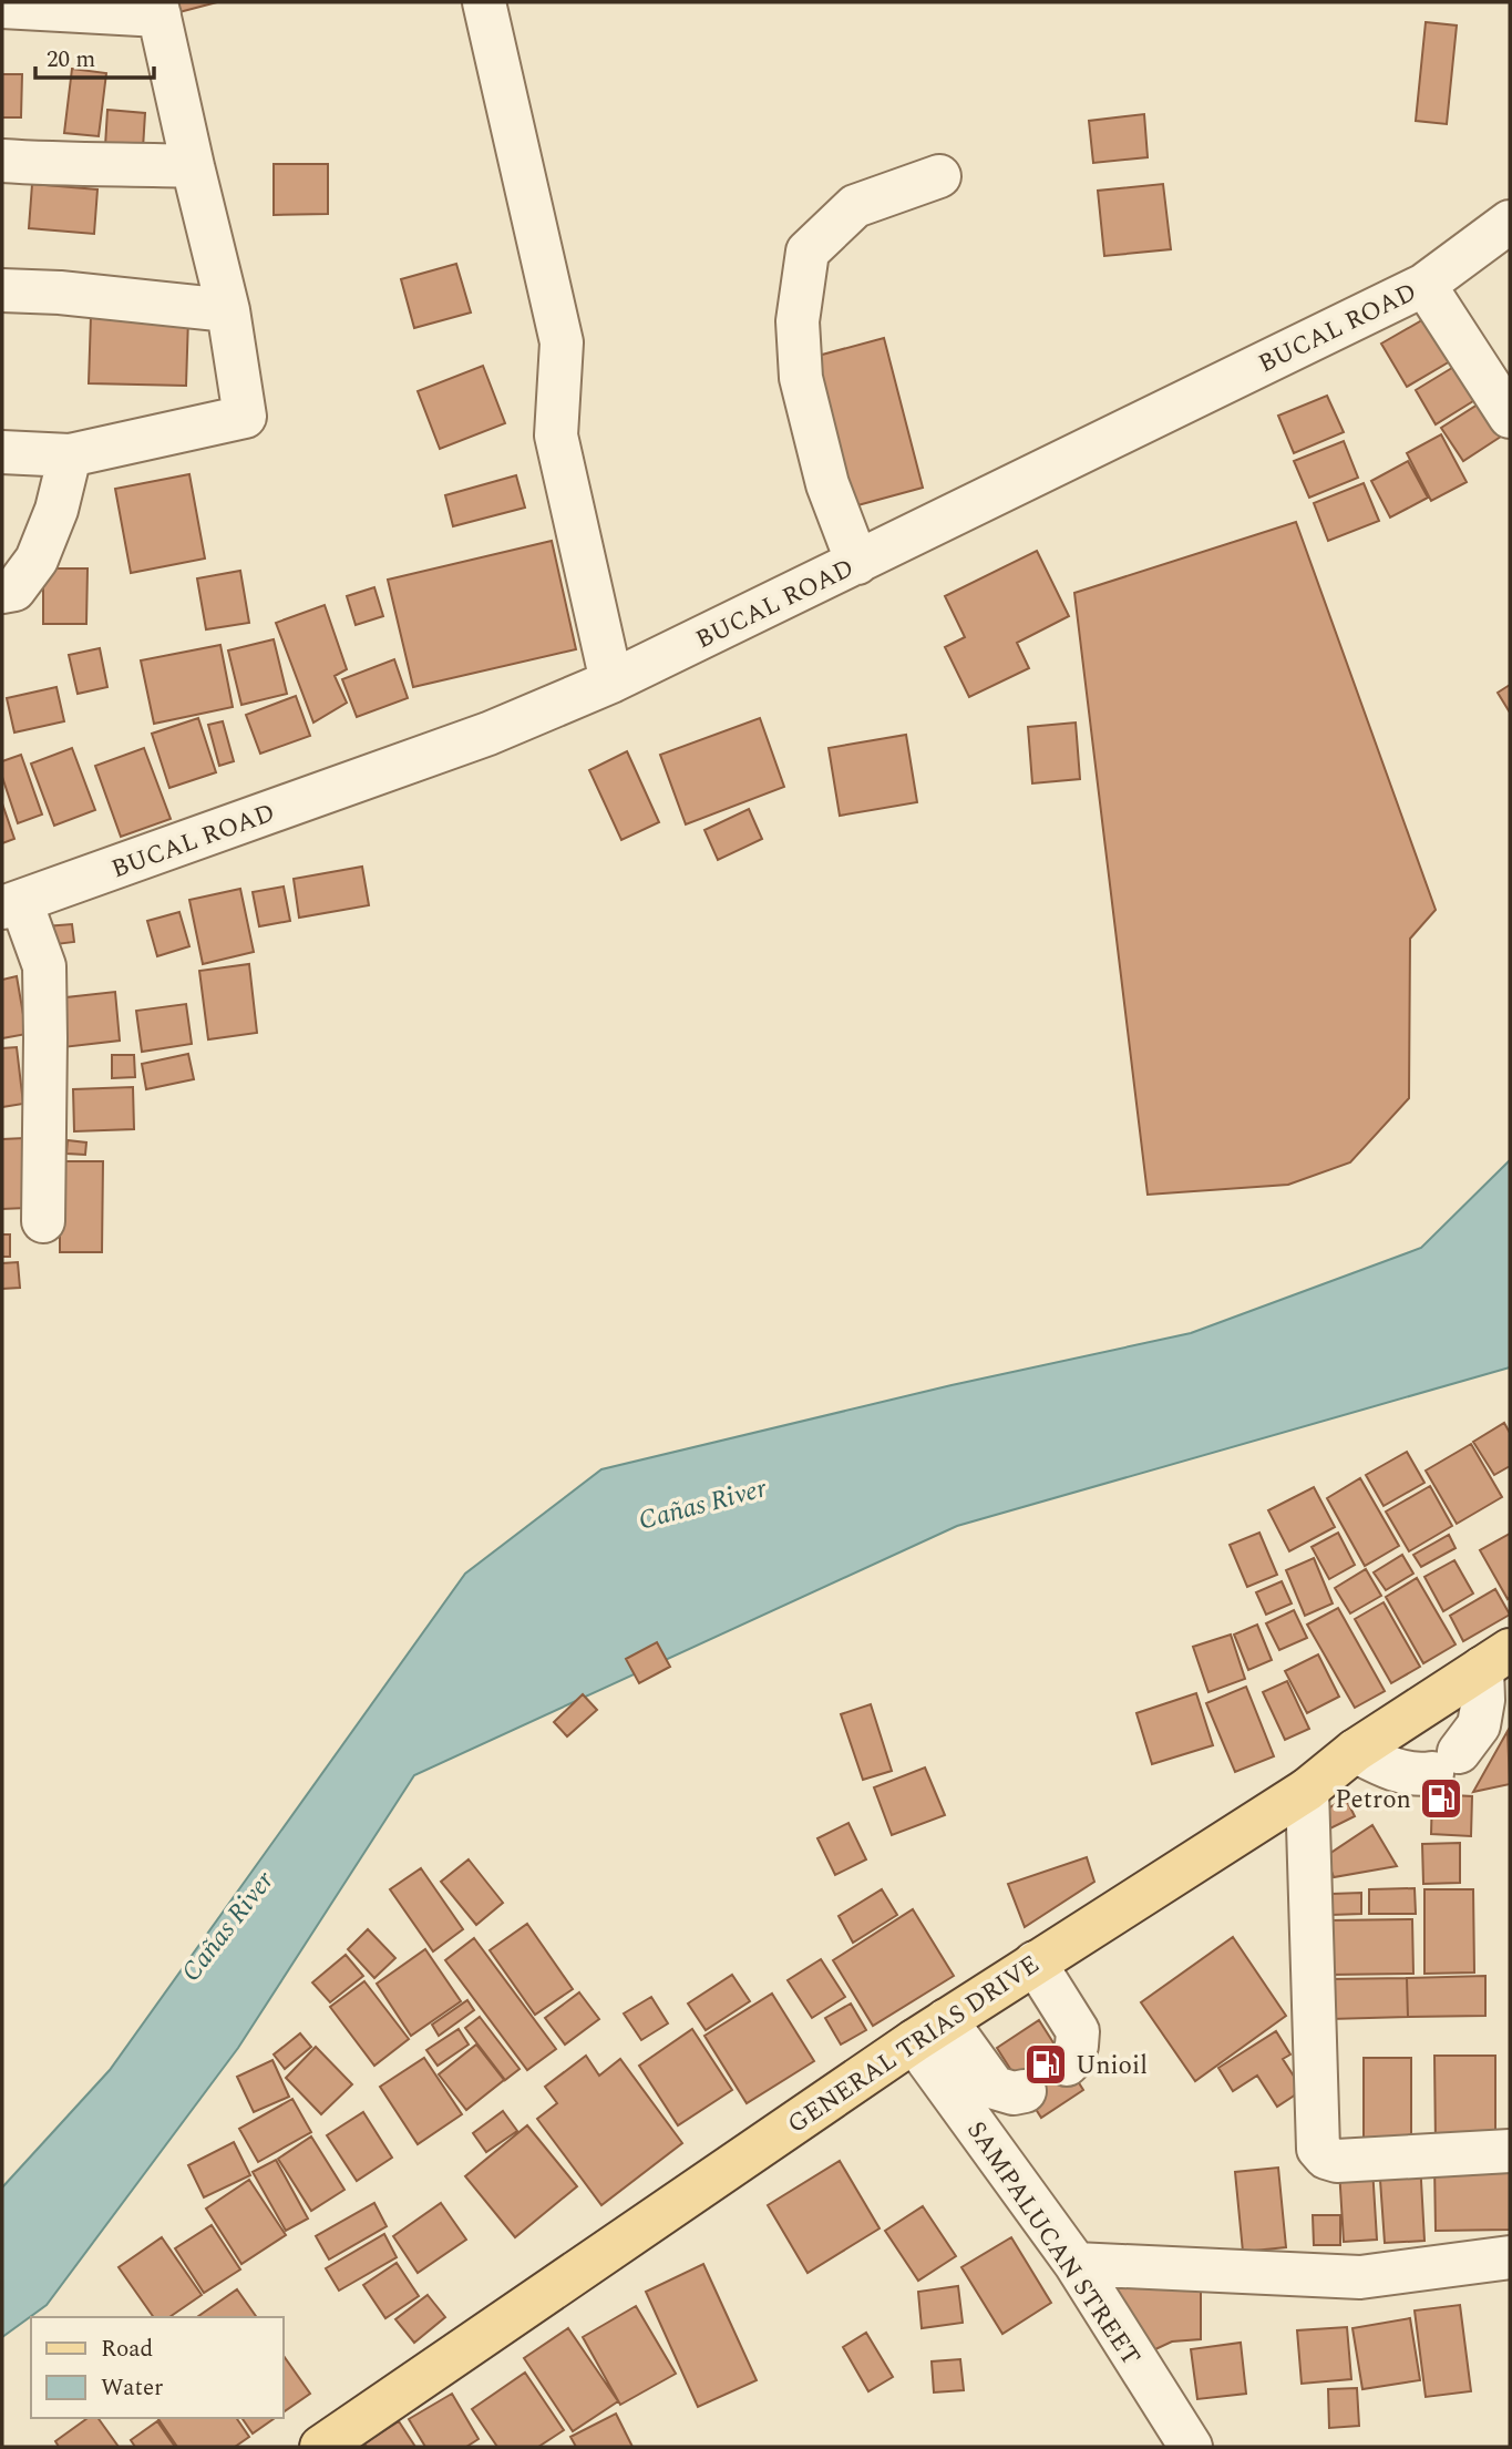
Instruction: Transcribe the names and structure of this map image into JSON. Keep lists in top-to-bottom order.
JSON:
{
  "streets": {
    "main road": ["GENERAL TRIAS DRIVE"],
    "street": ["BUCAL ROAD", "SAMPALUCAN STREET"]
  },
  "crossings": [
    ["GENERAL TRIAS DRIVE", "SAMPALUCAN STREET"]
  ],
  "water": ["Cañas River"],
  "places": {
    "fuel station": ["Petron", "Unioil"]
  },
  "legend": ["Road", "Water"],
  "scale_bar": "20 m"
}
